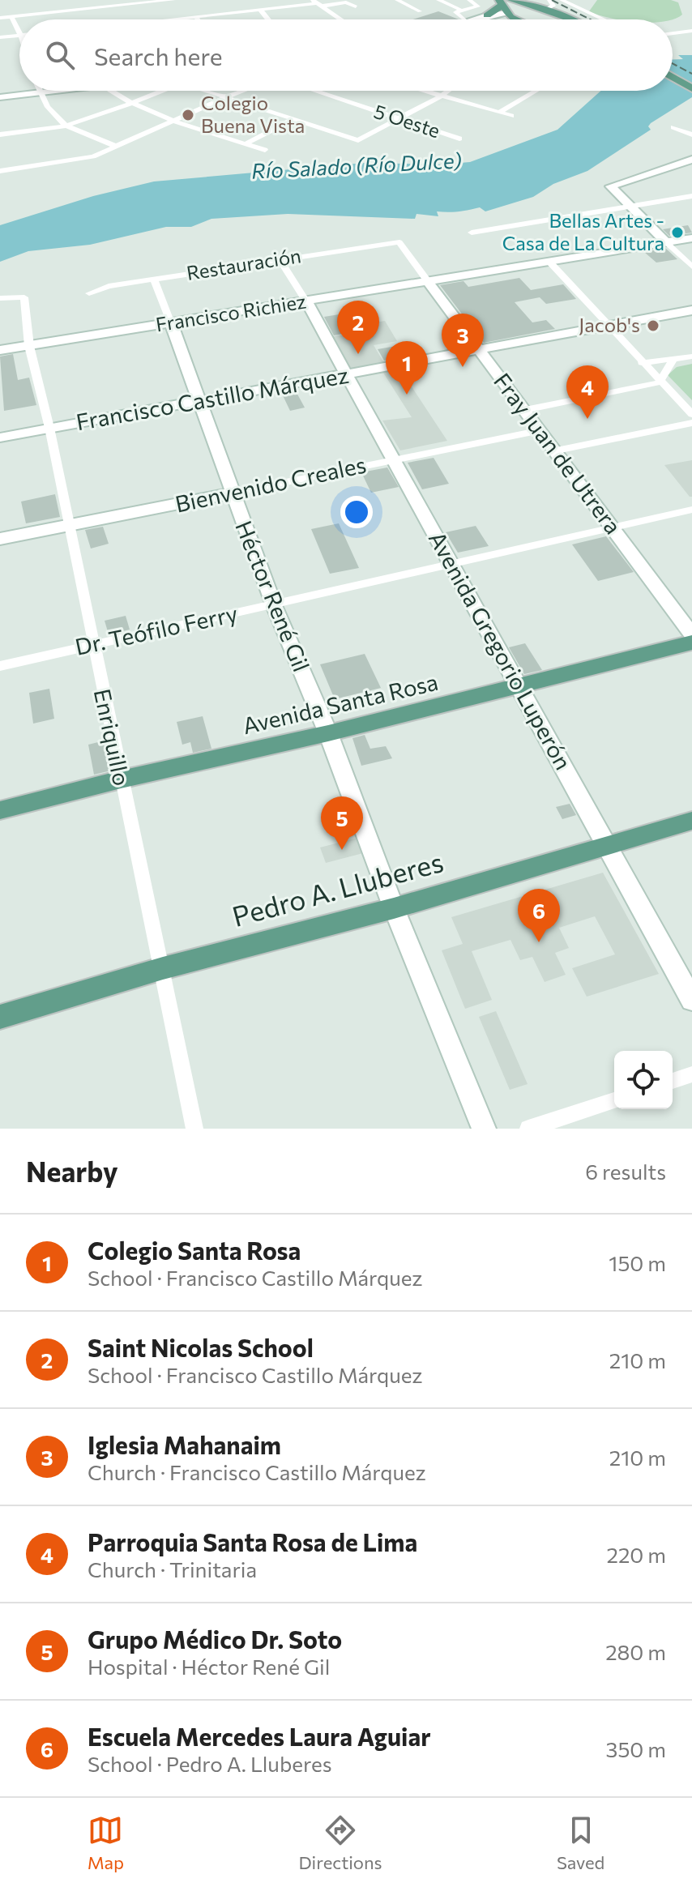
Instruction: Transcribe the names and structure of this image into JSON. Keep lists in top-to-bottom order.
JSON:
{
  "streets": {
    "main road": [
      "Francisco Richiez",
      "Francisco Castillo Márquez",
      "Fray Juan de Utrera",
      "Bienvenido Creales",
      "Héctor René Gil",
      "Avenida Gregorio Luperón",
      "Avenida Santa Rosa",
      "Pedro A. Lluberes"
    ],
    "street": [
      "5 Oeste",
      "Restauración",
      "Dr. Teófilo Ferry",
      "Enriquillo"
    ]
  },
  "crossings": [
    ["Restauración", "Fray Juan de Utrera"],
    ["Restauración", "Héctor René Gil"],
    ["Francisco Richiez", "Fray Juan de Utrera"],
    ["Francisco Richiez", "Héctor René Gil"],
    ["Francisco Richiez", "Avenida Gregorio Luperón"],
    ["Francisco Richiez", "Enriquillo"],
    ["Francisco Castillo Márquez", "Fray Juan de Utrera"],
    ["Francisco Castillo Márquez", "Héctor René Gil"],
    ["Francisco Castillo Márquez", "Avenida Gregorio Luperón"],
    ["Francisco Castillo Márquez", "Enriquillo"],
    ["Fray Juan de Utrera", "Bienvenido Creales"],
    ["Fray Juan de Utrera", "Dr. Teófilo Ferry"],
    ["Bienvenido Creales", "Héctor René Gil"],
    ["Bienvenido Creales", "Avenida Gregorio Luperón"],
    ["Bienvenido Creales", "Enriquillo"],
    ["Héctor René Gil", "Dr. Teófilo Ferry"],
    ["Héctor René Gil", "Avenida Santa Rosa"],
    ["Héctor René Gil", "Pedro A. Lluberes"],
    ["Dr. Teófilo Ferry", "Avenida Gregorio Luperón"],
    ["Dr. Teófilo Ferry", "Enriquillo"],
    ["Avenida Gregorio Luperón", "Avenida Santa Rosa"],
    ["Avenida Gregorio Luperón", "Pedro A. Lluberes"],
    ["Avenida Santa Rosa", "Enriquillo"],
    ["Enriquillo", "Pedro A. Lluberes"]
  ],
  "water": ["Río Salado (Río Dulce)"],
  "places": ["Colegio Buena Vista", "Bellas Artes - Casa de La Cultura", "Jacob's"],
  "page": {
    "search": "Search here",
    "pins": [
      "2",
      "3",
      "1",
      "4",
      "5",
      "6"
    ],
    "heading": ["Nearby", "6 results"],
    "list": [
      {
        "mark": "1",
        "name": "Colegio Santa Rosa",
        "note": "School · Francisco Castillo Márquez",
        "value": "150 m"
      },
      {
        "mark": "2",
        "name": "Saint Nicolas School",
        "note": "School · Francisco Castillo Márquez",
        "value": "210 m"
      },
      {
        "mark": "3",
        "name": "Iglesia Mahanaim",
        "note": "Church · Francisco Castillo Márquez",
        "value": "210 m"
      },
      {
        "mark": "4",
        "name": "Parroquia Santa Rosa de Lima",
        "note": "Church · Trinitaria",
        "value": "220 m"
      },
      {
        "mark": "5",
        "name": "Grupo Médico Dr. Soto",
        "note": "Hospital · Héctor René Gil",
        "value": "280 m"
      },
      {
        "mark": "6",
        "name": "Escuela Mercedes Laura Aguiar",
        "note": "School · Pedro A. Lluberes",
        "value": "350 m"
      }
    ],
    "nav": ["Map", "Directions", "Saved"]
  }
}
